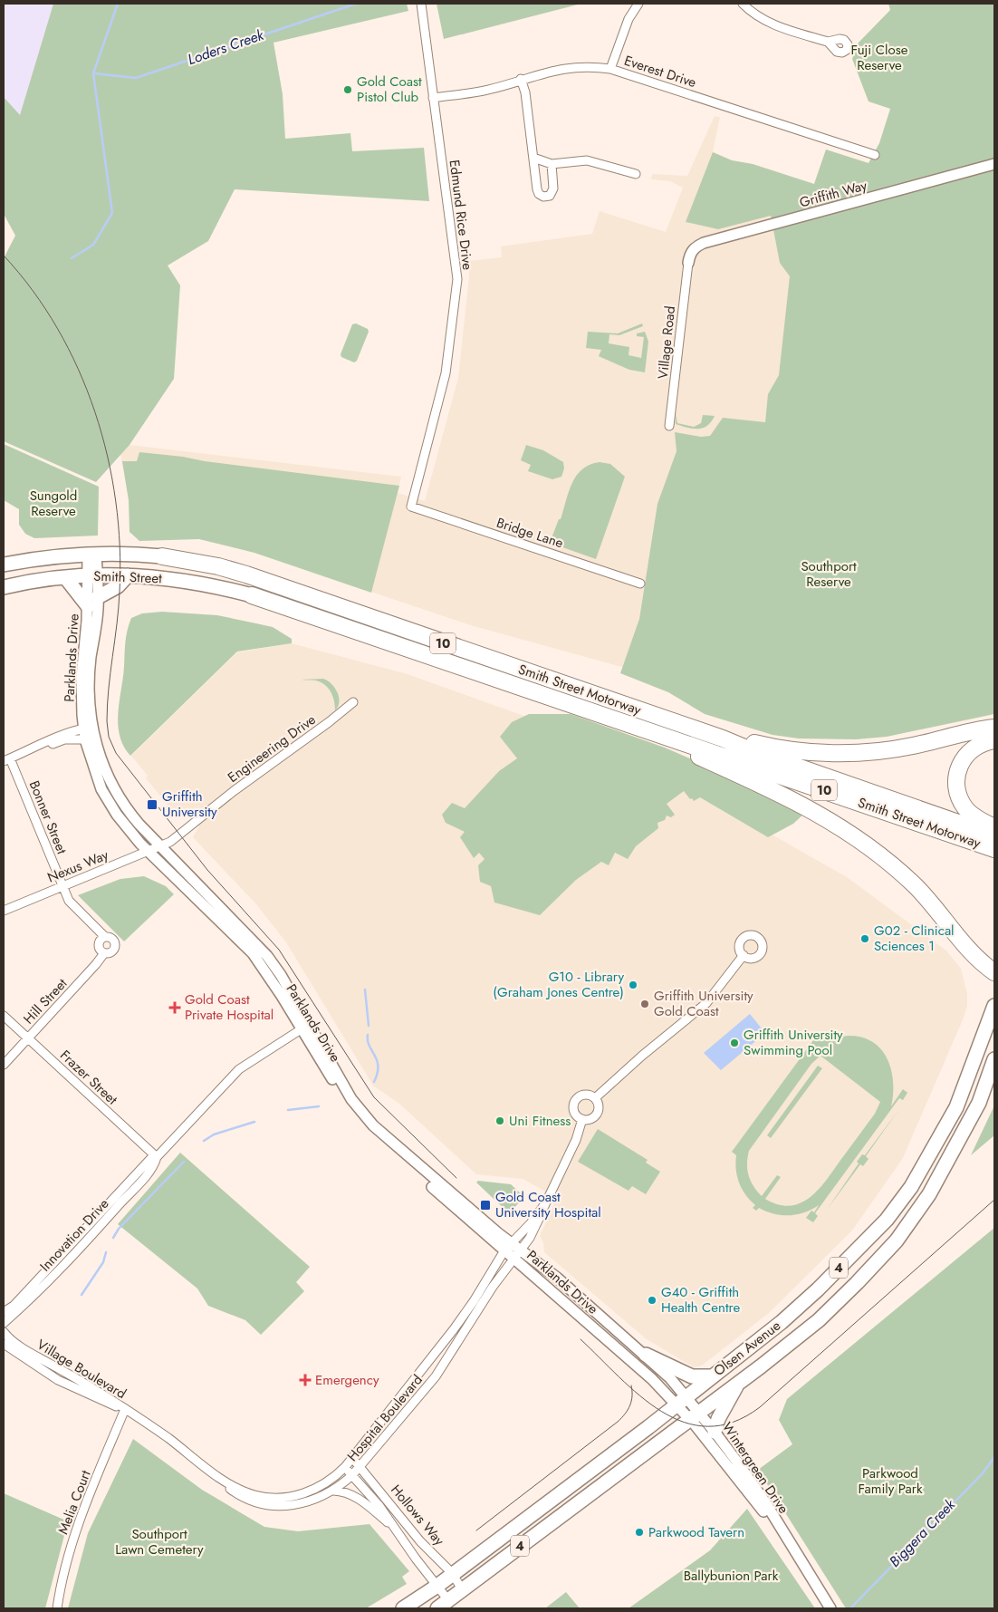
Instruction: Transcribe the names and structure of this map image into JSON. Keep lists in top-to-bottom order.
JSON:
{
  "streets": {
    "highway": ["10", "Smith Street Motorway"],
    "main road": ["Smith Street", "4", "Olsen Avenue"],
    "street": [
      "Everest Drive",
      "Griffith Way",
      "Edmund Rice Drive",
      "Village Road",
      "Bridge Lane",
      "Parklands Drive",
      "Engineering Drive",
      "Bonner Street",
      "Nexus Way",
      "Hill Street",
      "Frazer Street",
      "Innovation Drive",
      "Village Boulevard",
      "Hospital Boulevard",
      "Wintergreen Drive",
      "Melia Court",
      "Hollows Way"
    ]
  },
  "crossings": [
    ["Everest Drive", "Edmund Rice Drive"],
    ["Griffith Way", "Village Road"],
    ["Edmund Rice Drive", "Bridge Lane"],
    ["Smith Street", "Parklands Drive"],
    ["Smith Street", "Smith Street Motorway"],
    ["Parklands Drive", "Engineering Drive"],
    ["Parklands Drive", "Nexus Way"],
    ["Parklands Drive", "Innovation Drive"],
    ["Parklands Drive", "Olsen Avenue"],
    ["Parklands Drive", "Hospital Boulevard"],
    ["Parklands Drive", "Wintergreen Drive"],
    ["Engineering Drive", "Nexus Way"],
    ["Bonner Street", "Nexus Way"],
    ["Hill Street", "Frazer Street"],
    ["Frazer Street", "Innovation Drive"],
    ["Olsen Avenue", "Wintergreen Drive"],
    ["Olsen Avenue", "Hollows Way"],
    ["Village Boulevard", "Hospital Boulevard"],
    ["Village Boulevard", "Melia Court"],
    ["Hospital Boulevard", "Melia Court"],
    ["Hospital Boulevard", "Hollows Way"]
  ],
  "water": ["Loders Creek", "Biggera Creek"],
  "parks": [
    "Fuji Close Reserve",
    "Sungold Reserve",
    "Southport Reserve",
    "Parkwood Family Park",
    "Southport Lawn Cemetery",
    "Ballybunion Park"
  ],
  "places": {
    "other": [
      "Gold Coast Pistol Club",
      "G02 - Clinical Sciences 1",
      "G10 - Library (Graham Jones Centre)",
      "Griffith University Gold Coast",
      "Griffith University Swimming Pool",
      "Uni Fitness",
      "G40 - Griffith Health Centre",
      "Parkwood Tavern"
    ],
    "transit": ["Griffith University", "Gold Coast University Hospital"],
    "health": ["Gold Coast Private Hospital", "Emergency"]
  }
}
